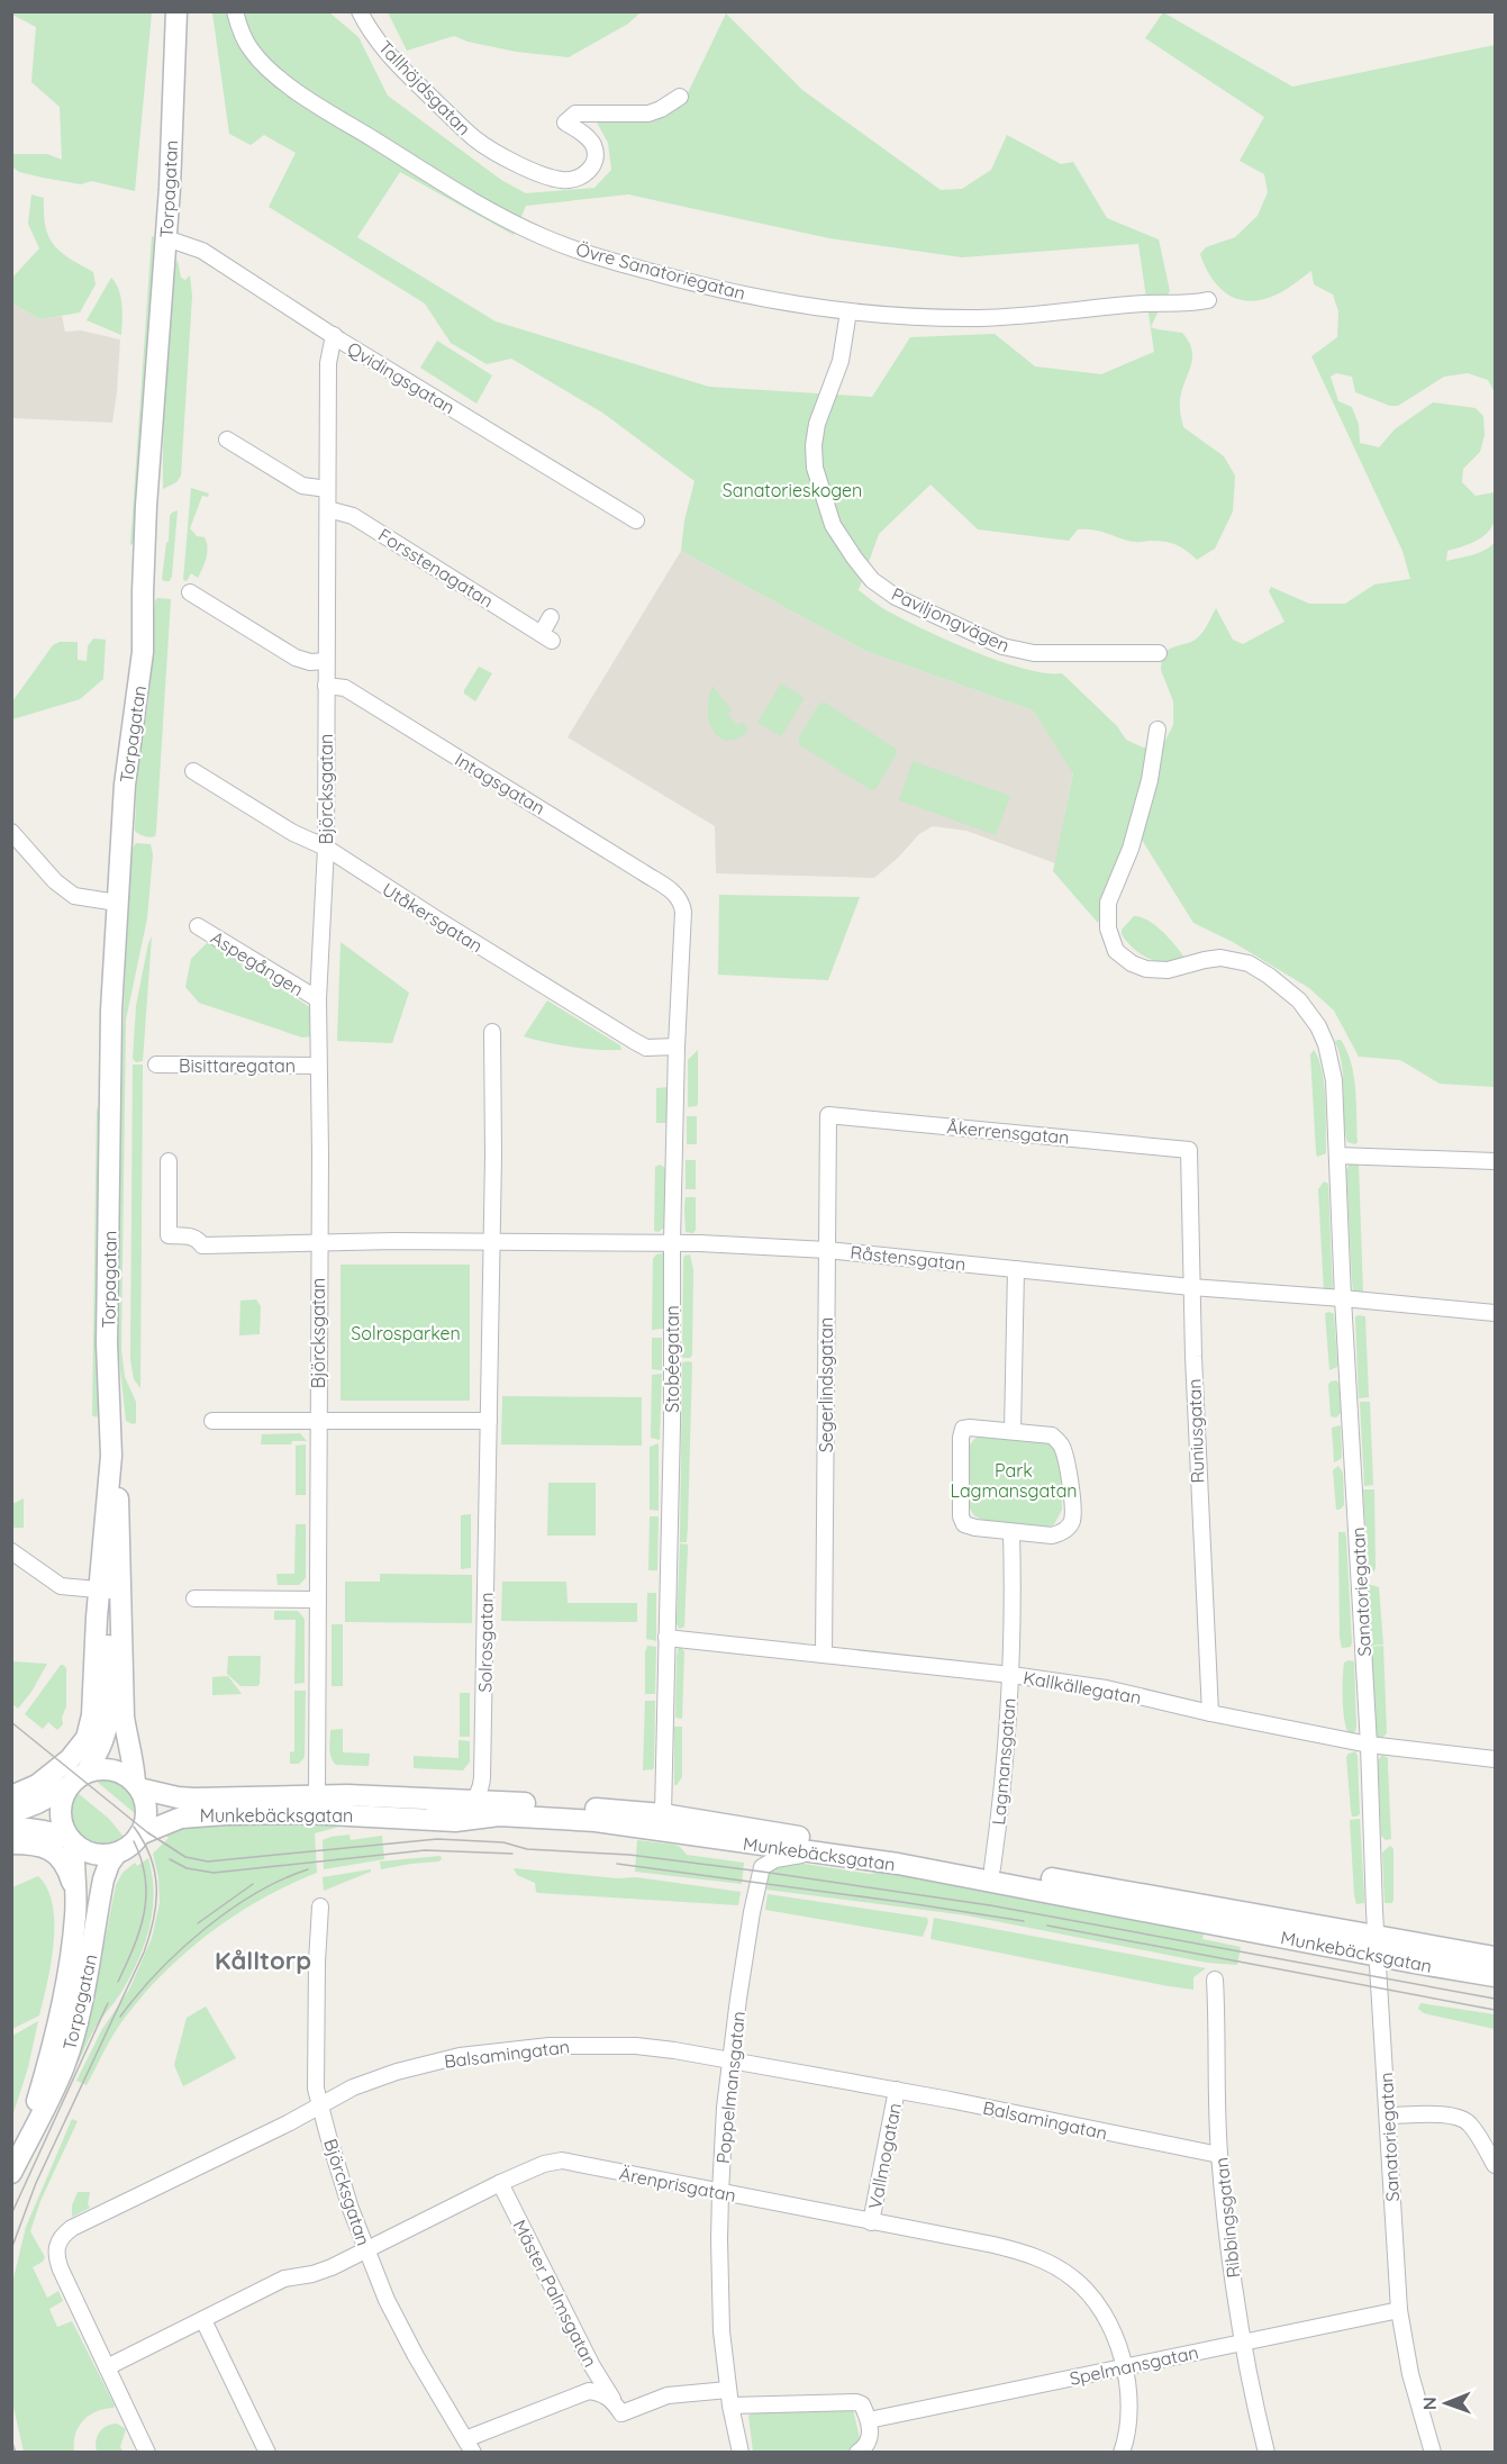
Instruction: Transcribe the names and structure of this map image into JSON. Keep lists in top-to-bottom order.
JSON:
{
  "streets": {
    "street": [
      "Tallhöjdsgatan",
      "Torpagatan",
      "Övre Sanatoriegatan",
      "Qvidingsgatan",
      "Forsstenagatan",
      "Paviljongvägen",
      "Intagsgatan",
      "Björcksgatan",
      "Utåkersgatan",
      "Aspegången",
      "Bisittaregatan",
      "Åkerrensgatan",
      "Råstensgatan",
      "Stobéegatan",
      "Segerlindsgatan",
      "Runiusgatan",
      "Sanatoriegatan",
      "Solrosgatan",
      "Kallkällegatan",
      "Lagmansgatan",
      "Munkebäcksgatan",
      "Balsamingatan",
      "Poppelmansgatan",
      "Vallmogatan",
      "Ärenprisgatan",
      "Ribbingsgatan",
      "Mäster Palmsgatan",
      "Spelmansgatan"
    ]
  },
  "crossings": [
    ["Torpagatan", "Qvidingsgatan"],
    ["Torpagatan", "Munkebäcksgatan"],
    ["Övre Sanatoriegatan", "Paviljongvägen"],
    ["Qvidingsgatan", "Björcksgatan"],
    ["Forsstenagatan", "Björcksgatan"],
    ["Intagsgatan", "Björcksgatan"],
    ["Intagsgatan", "Stobéegatan"],
    ["Björcksgatan", "Utåkersgatan"],
    ["Björcksgatan", "Aspegången"],
    ["Björcksgatan", "Bisittaregatan"],
    ["Björcksgatan", "Råstensgatan"],
    ["Björcksgatan", "Munkebäcksgatan"],
    ["Björcksgatan", "Balsamingatan"],
    ["Björcksgatan", "Ärenprisgatan"],
    ["Utåkersgatan", "Stobéegatan"],
    ["Åkerrensgatan", "Segerlindsgatan"],
    ["Åkerrensgatan", "Runiusgatan"],
    ["Råstensgatan", "Stobéegatan"],
    ["Råstensgatan", "Segerlindsgatan"],
    ["Råstensgatan", "Runiusgatan"],
    ["Råstensgatan", "Sanatoriegatan"],
    ["Råstensgatan", "Solrosgatan"],
    ["Stobéegatan", "Kallkällegatan"],
    ["Stobéegatan", "Munkebäcksgatan"],
    ["Segerlindsgatan", "Kallkällegatan"],
    ["Runiusgatan", "Kallkällegatan"],
    ["Sanatoriegatan", "Kallkällegatan"],
    ["Sanatoriegatan", "Munkebäcksgatan"],
    ["Sanatoriegatan", "Spelmansgatan"],
    ["Solrosgatan", "Munkebäcksgatan"],
    ["Kallkällegatan", "Lagmansgatan"],
    ["Lagmansgatan", "Munkebäcksgatan"],
    ["Munkebäcksgatan", "Poppelmansgatan"],
    ["Balsamingatan", "Poppelmansgatan"],
    ["Balsamingatan", "Vallmogatan"],
    ["Balsamingatan", "Ärenprisgatan"],
    ["Balsamingatan", "Ribbingsgatan"],
    ["Poppelmansgatan", "Ärenprisgatan"],
    ["Vallmogatan", "Ärenprisgatan"],
    ["Ärenprisgatan", "Mäster Palmsgatan"],
    ["Ärenprisgatan", "Spelmansgatan"],
    ["Ribbingsgatan", "Spelmansgatan"]
  ],
  "districts": ["Kålltorp"],
  "parks": ["Sanatorieskogen", "Solrosparken", "Park Lagmansgatan"],
  "north": "left"
}
